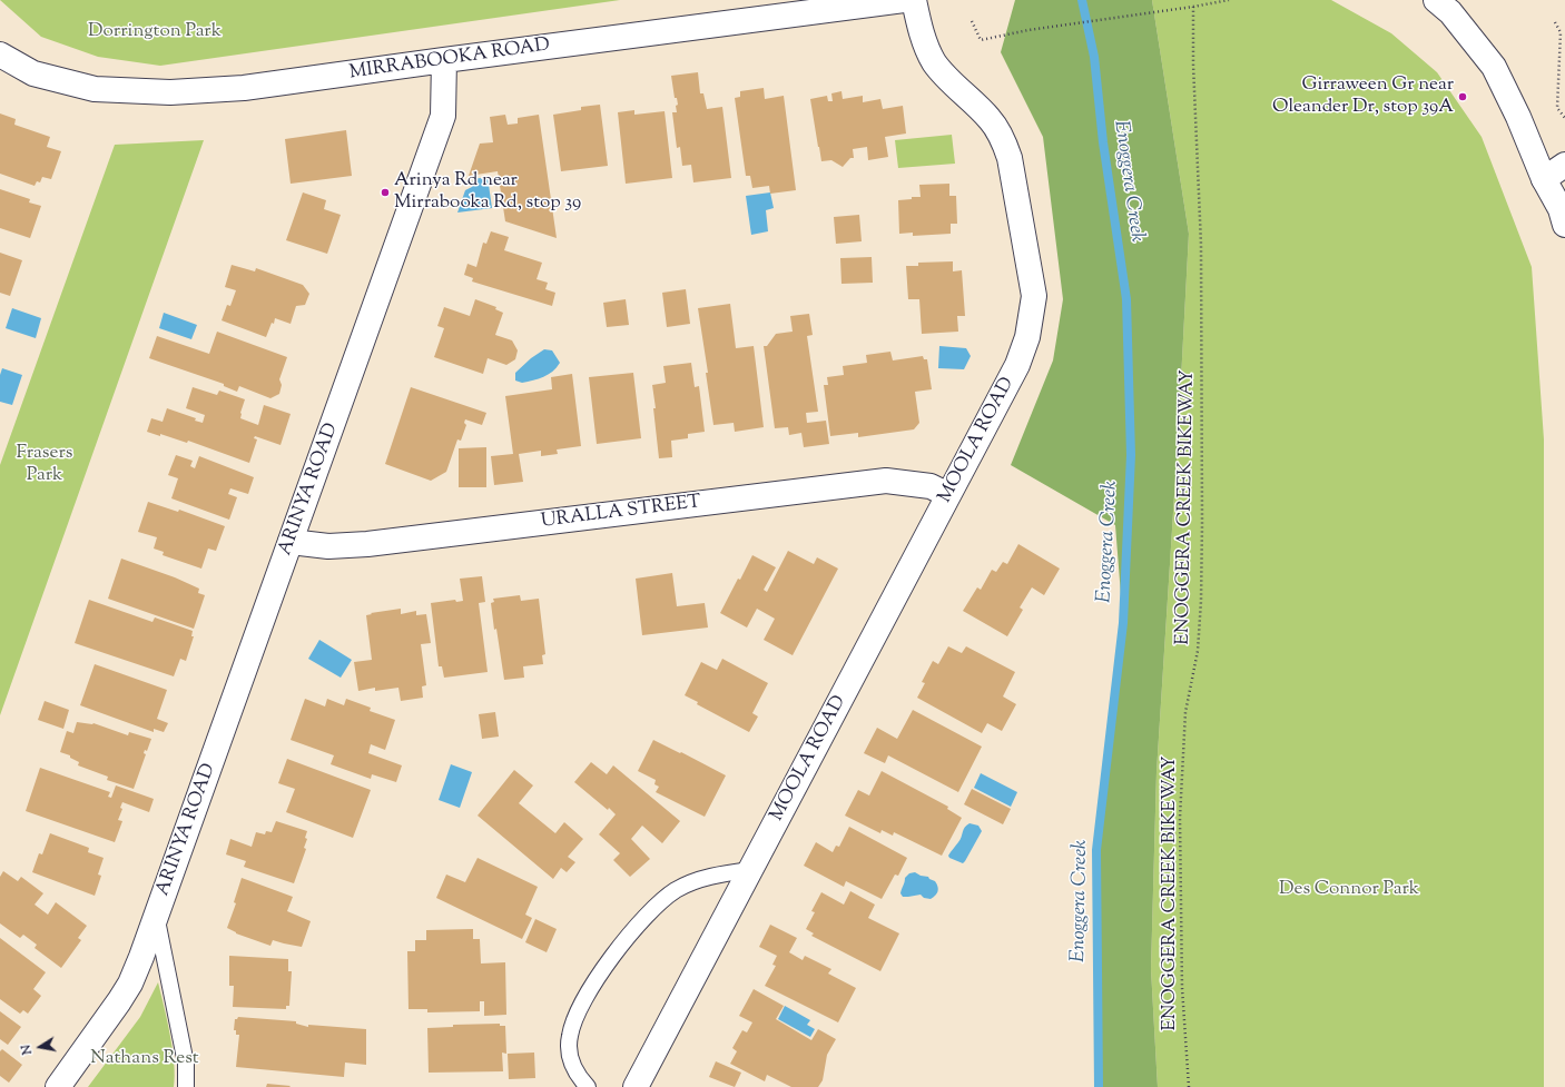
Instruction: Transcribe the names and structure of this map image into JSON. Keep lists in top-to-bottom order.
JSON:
{
  "streets": {
    "street": [
      "MIRRABOOKA ROAD",
      "MOOLA ROAD",
      "ARINYA ROAD",
      "URALLA STREET"
    ],
    "path": ["ENOGGERA CREEK BIKEWAY"]
  },
  "crossings": [
    ["MIRRABOOKA ROAD", "ARINYA ROAD"],
    ["MOOLA ROAD", "URALLA STREET"],
    ["ARINYA ROAD", "URALLA STREET"]
  ],
  "water": ["Enoggera Creek"],
  "parks": [
    "Dorrington Park",
    "Frasers Park",
    "Des Connor Park",
    "Nathans Rest"
  ],
  "places": ["Girraween Gr near Oleander Dr, stop 39A", "Arinya Rd near Mirrabooka Rd, stop 39"],
  "north": "left"
}
